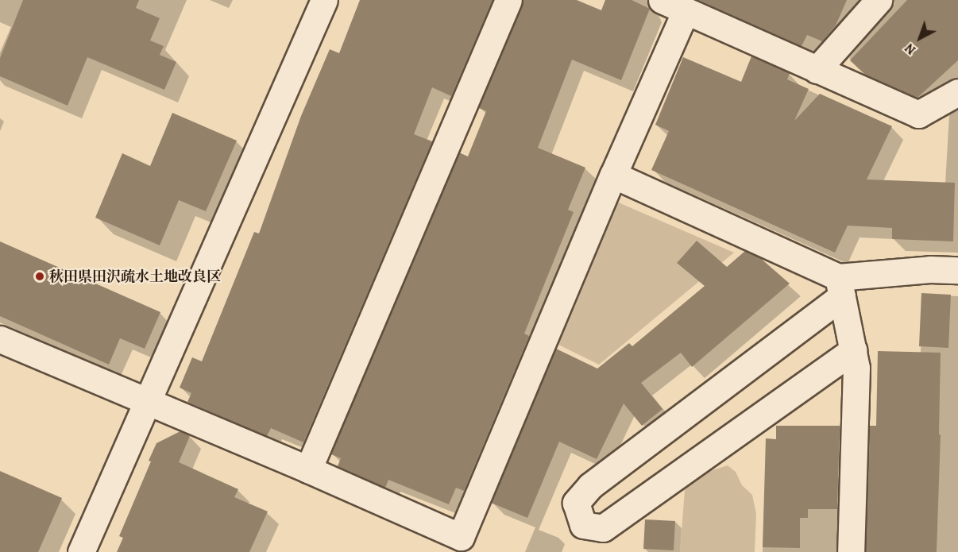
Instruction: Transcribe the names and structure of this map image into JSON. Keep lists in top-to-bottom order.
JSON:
{
  "places": ["秋田県田沢疏水土地改良区"],
  "north": "bottom left"
}
